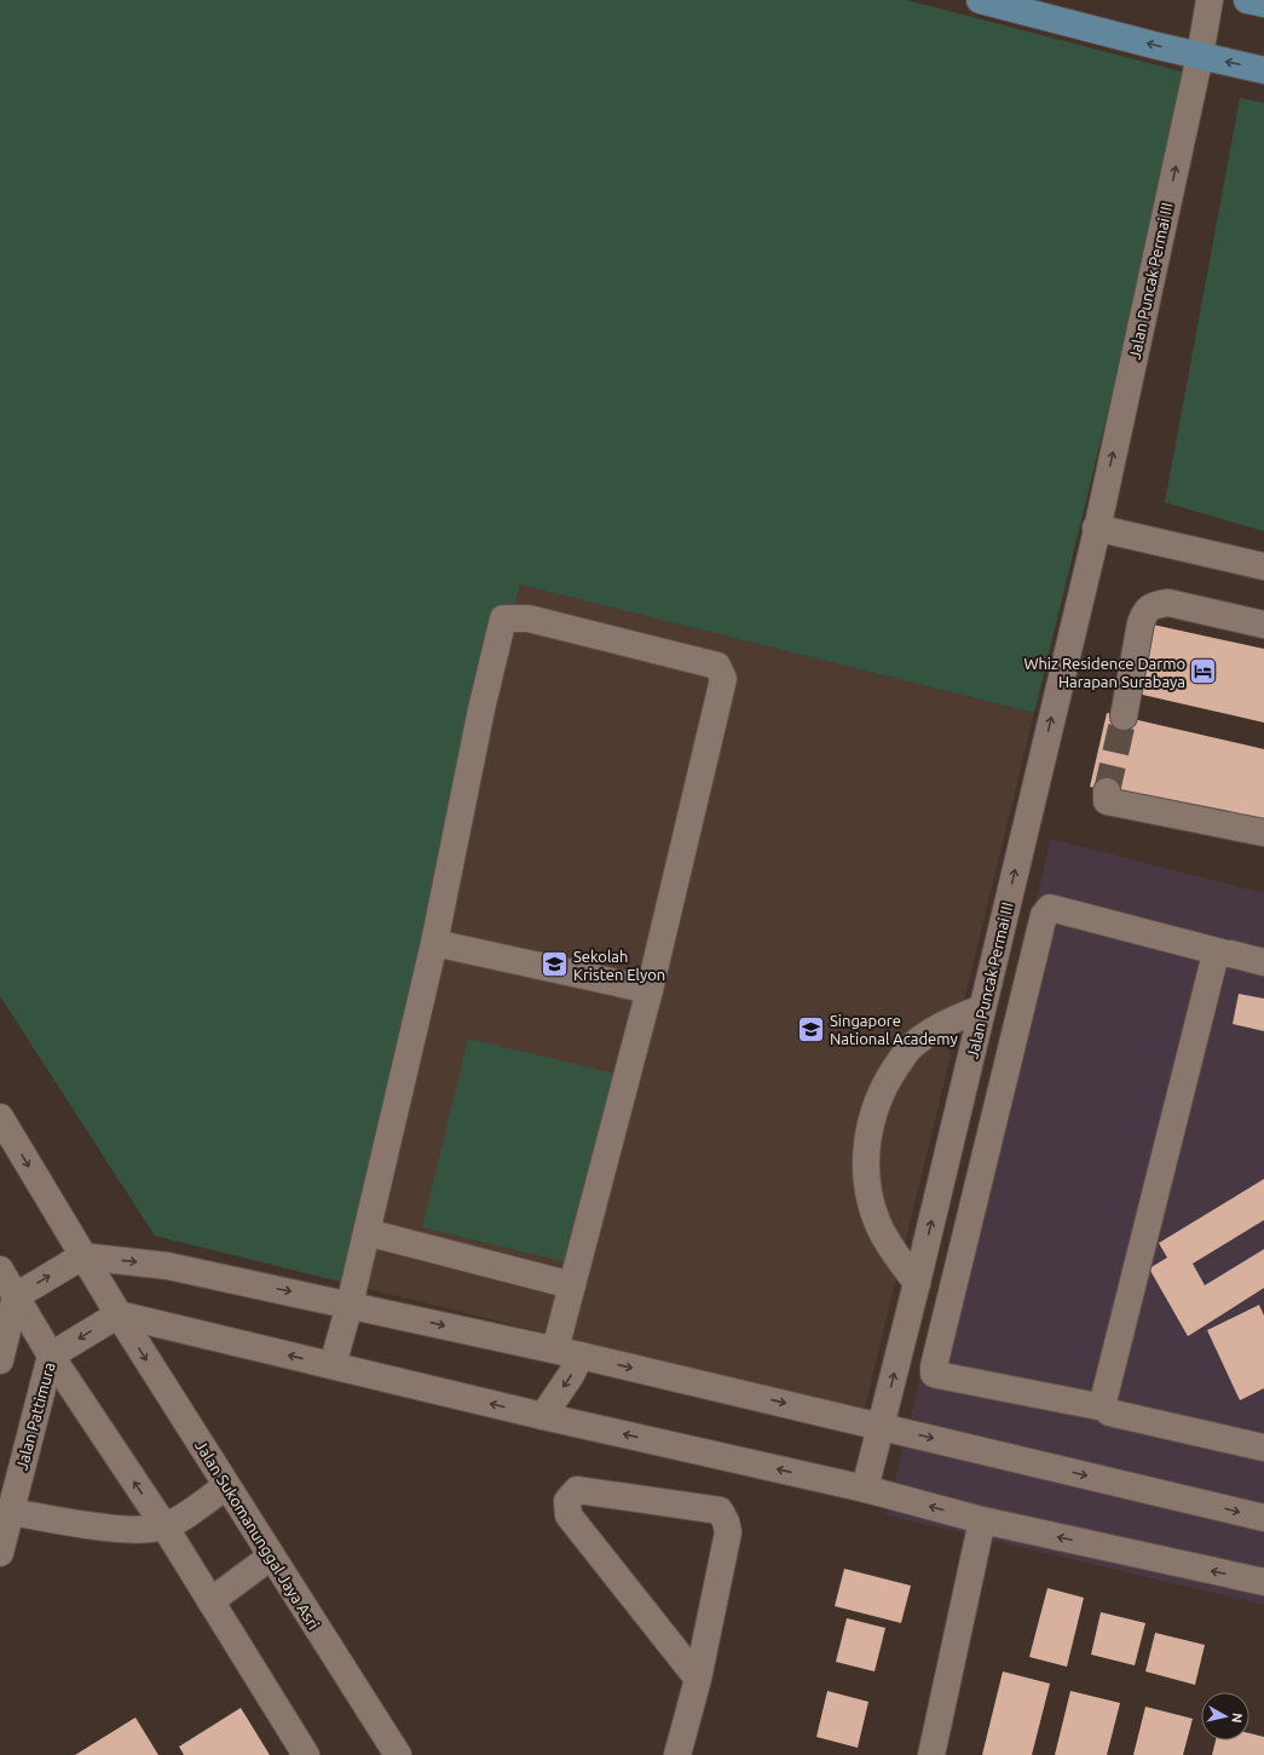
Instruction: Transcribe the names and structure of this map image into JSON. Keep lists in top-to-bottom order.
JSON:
{
  "streets": {
    "street": ["Jalan Puncak Permai III", "Jalan Pattimura", "Jalan Sukomanunggal Jaya Asri"]
  },
  "crossings": [
    ["Jalan Pattimura", "Jalan Sukomanunggal Jaya Asri"]
  ],
  "places": {
    "hotel": ["Whiz Residence Darmo Harapan Surabaya"],
    "school or university": ["Sekolah Kristen Elyon", "Singapore National Academy"]
  },
  "north": "right"
}
